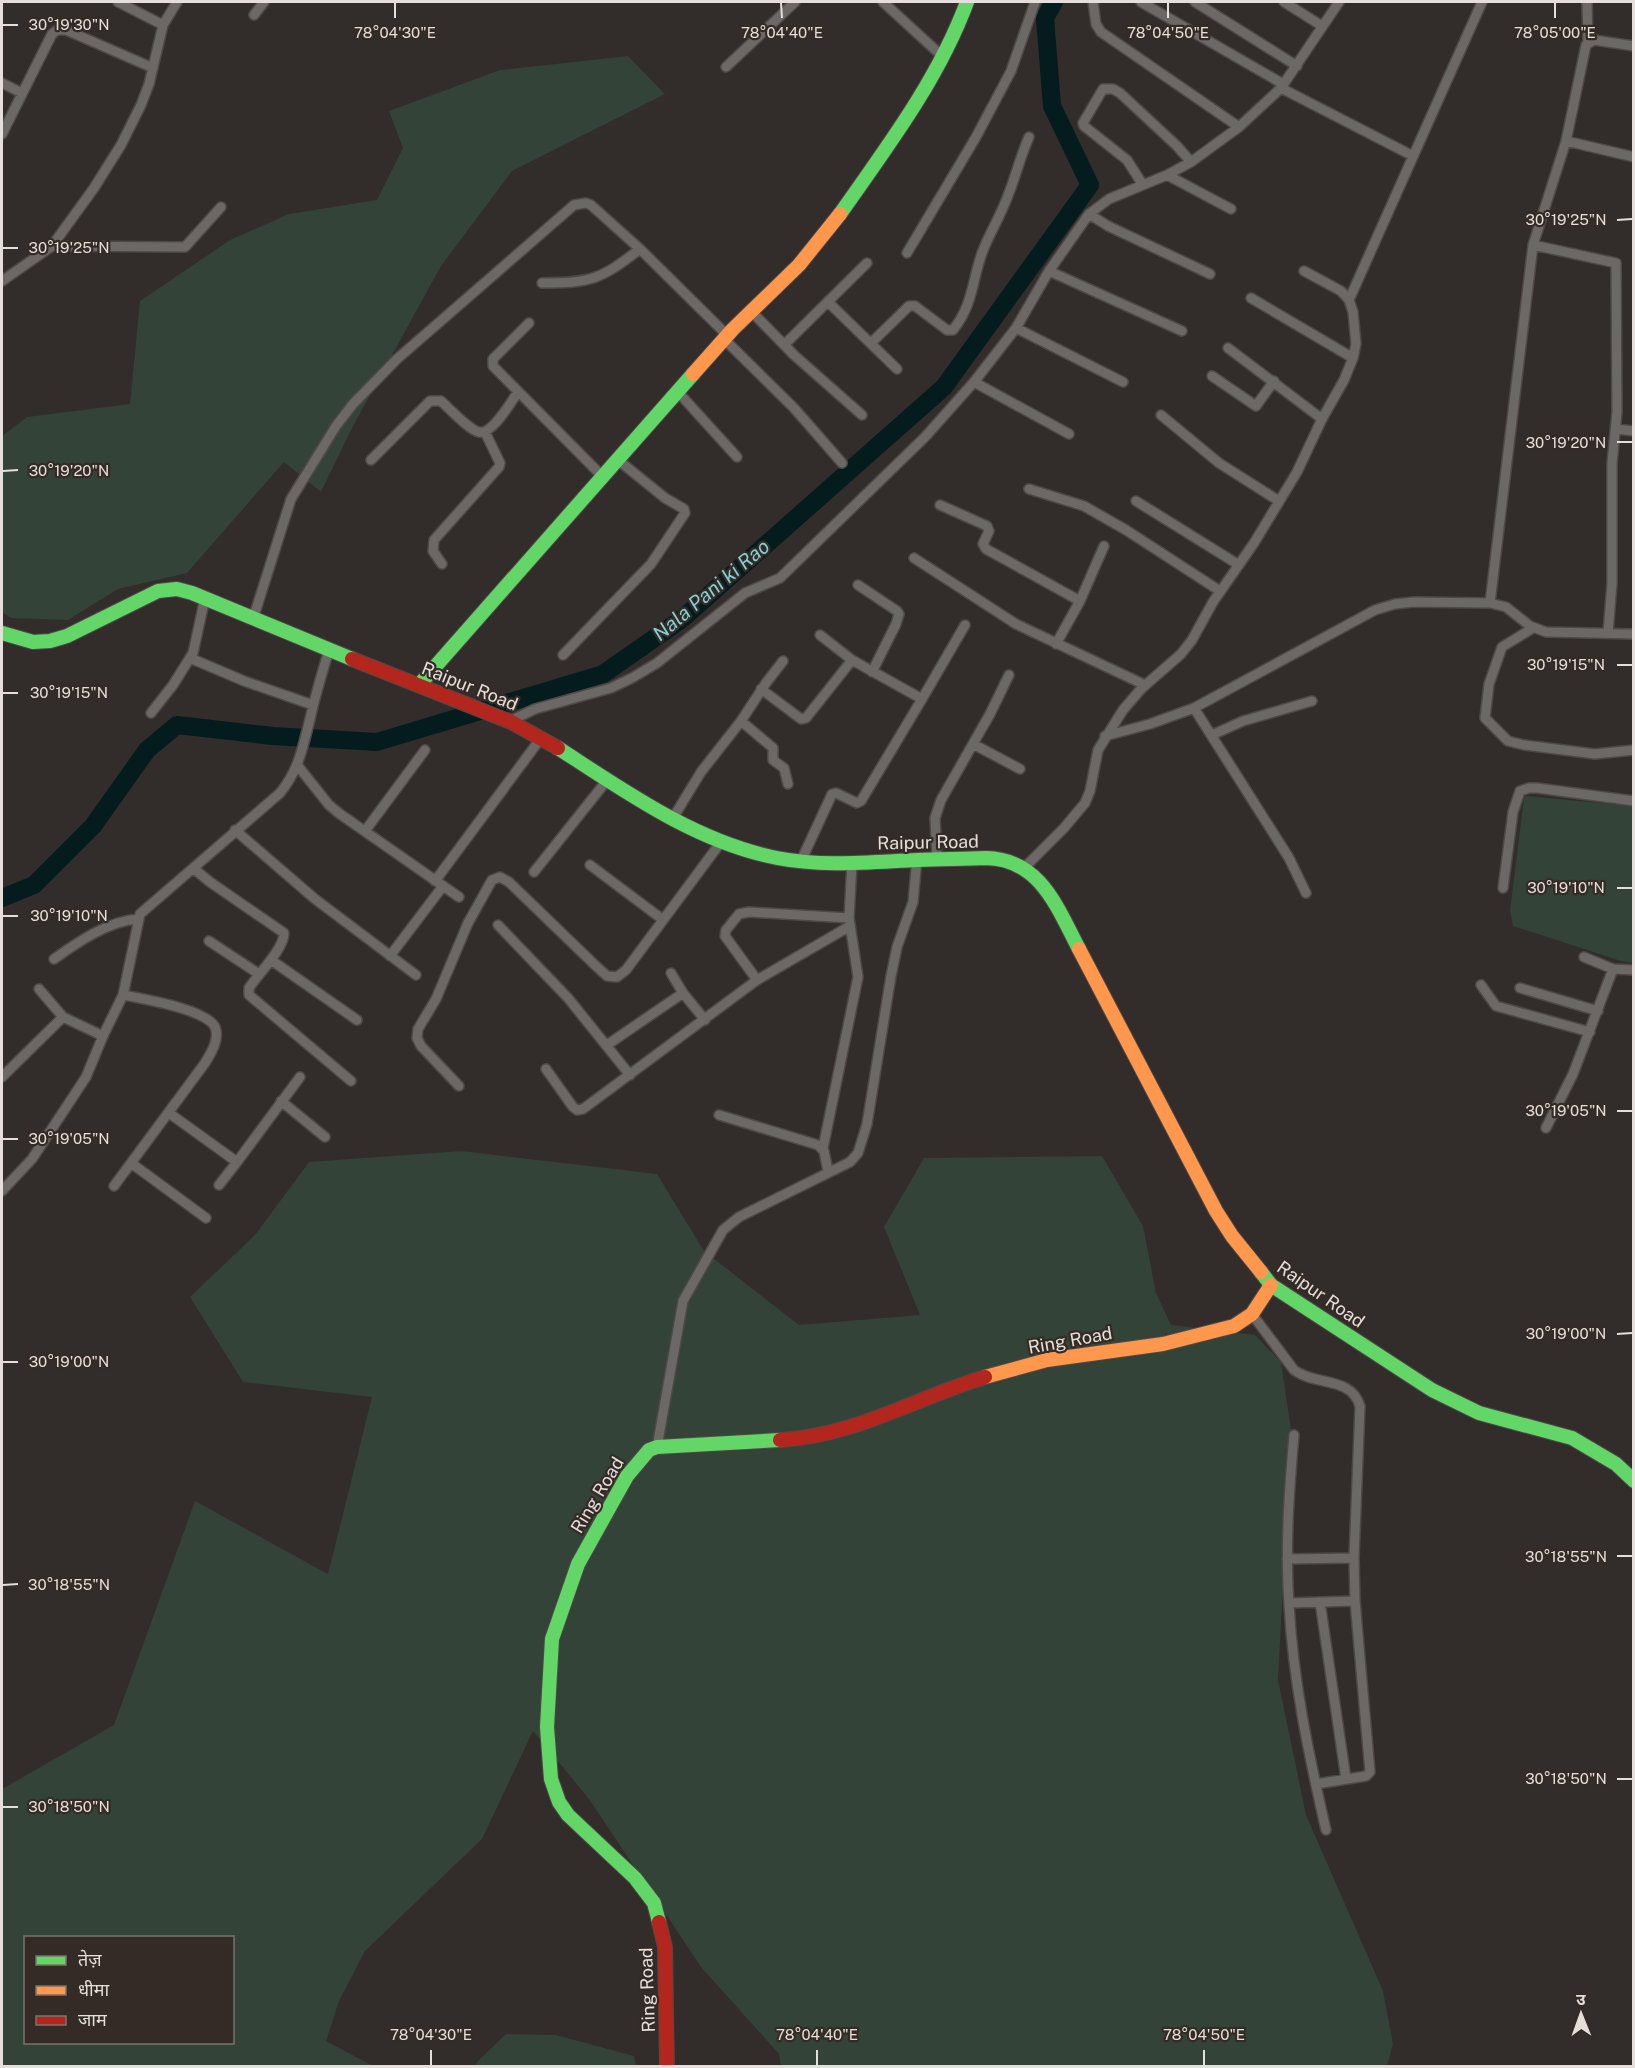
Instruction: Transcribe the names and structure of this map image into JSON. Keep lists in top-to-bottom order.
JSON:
{
  "streets": {
    "street": ["Raipur Road", "Ring Road"]
  },
  "crossings": [
    ["Raipur Road", "Ring Road"]
  ],
  "water": ["Nala Pani ki Rao"],
  "legend": ["तेज़", "धीमा", "जाम"],
  "north": "top",
  "coordinates": [
    "30°19'30\"N",
    "78°04'30\"E",
    "78°04'40\"E",
    "78°04'50\"E",
    "78°05'00\"E",
    "30°19'25\"N",
    "30°19'20\"N",
    "30°19'15\"N",
    "30°19'10\"N",
    "30°19'05\"N",
    "30°19'00\"N",
    "30°18'55\"N",
    "30°18'50\"N"
  ]
}
